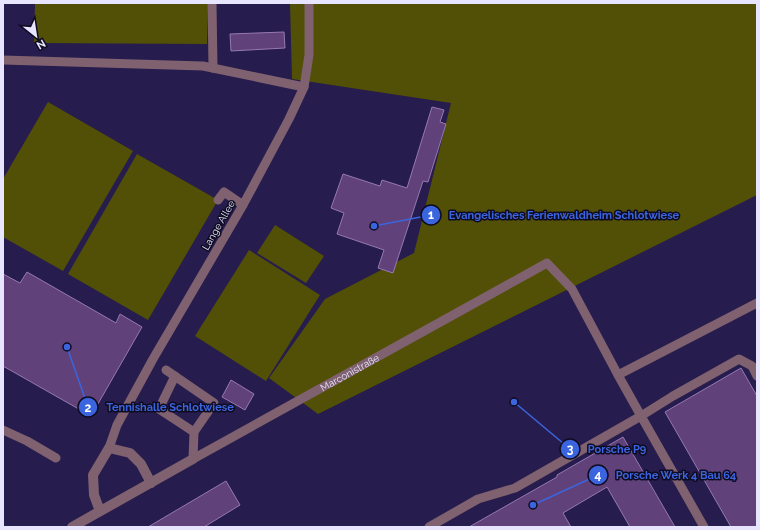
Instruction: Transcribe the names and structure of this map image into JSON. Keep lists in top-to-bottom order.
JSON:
{
  "streets": {
    "street": ["Marconistraße"],
    "lane": ["Lange Allee"]
  },
  "places": [
    "Evangelisches Ferienwaldheim Schlotwiese",
    "Tennishalle Schlotwiese",
    "Porsche P9",
    "Porsche Werk 4 Bau 64"
  ],
  "north": "bottom right"
}
